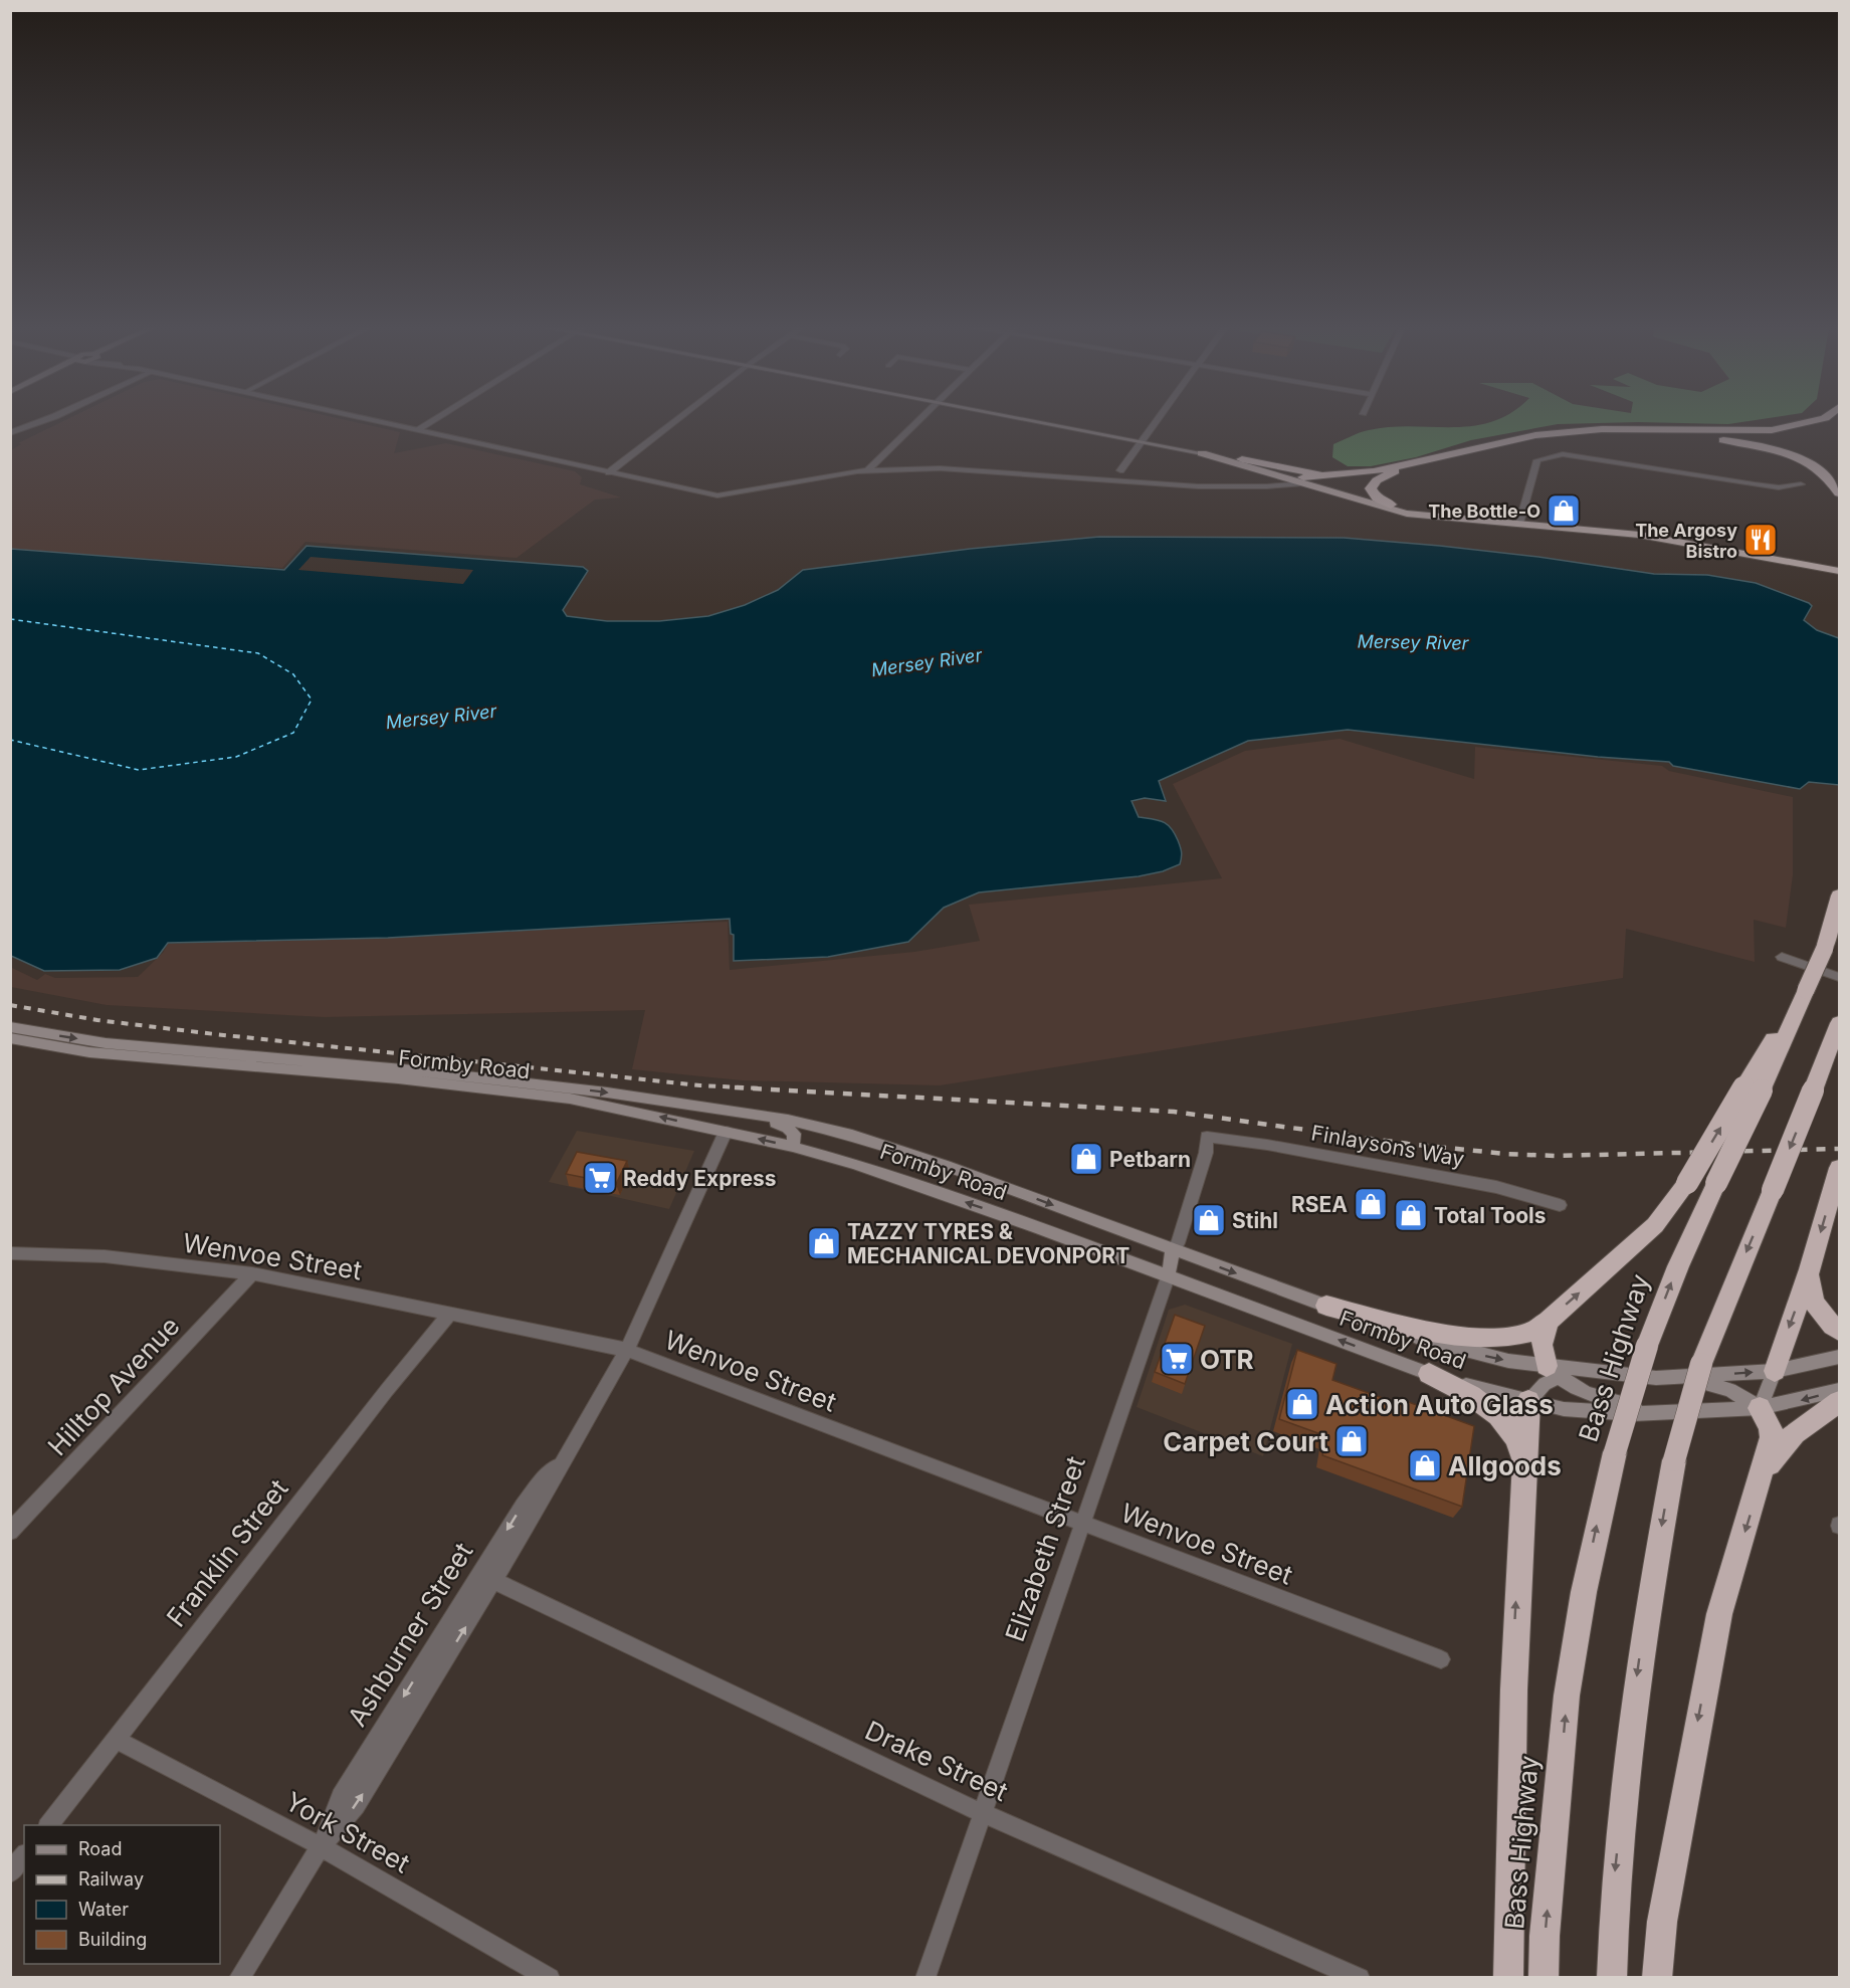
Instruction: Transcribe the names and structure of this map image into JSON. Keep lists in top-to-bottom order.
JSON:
{
  "streets": {
    "highway": ["Bass Highway"],
    "main road": ["Formby Road", "Elizabeth Street"],
    "street": [
      "Finlaysons Way",
      "Wenvoe Street",
      "Hilltop Avenue",
      "Franklin Street",
      "Ashburner Street",
      "Drake Street",
      "York Street"
    ]
  },
  "crossings": [
    ["Formby Road", "Elizabeth Street"],
    ["Formby Road", "Ashburner Street"],
    ["Finlaysons Way", "Elizabeth Street"],
    ["Wenvoe Street", "Hilltop Avenue"],
    ["Wenvoe Street", "Elizabeth Street"],
    ["Wenvoe Street", "Franklin Street"],
    ["Wenvoe Street", "Ashburner Street"],
    ["Elizabeth Street", "Drake Street"],
    ["Franklin Street", "York Street"],
    ["Ashburner Street", "Drake Street"],
    ["Ashburner Street", "York Street"]
  ],
  "water": ["Mersey River"],
  "places": {
    "shop": [
      "The Bottle-O",
      "Petbarn",
      "RSEA",
      "Total Tools",
      "Stihl",
      "TAZZY TYRES & MECHANICAL DEVONPORT",
      "Action Auto Glass",
      "Carpet Court",
      "Allgoods"
    ],
    "restaurant": ["The Argosy Bistro"],
    "supermarket": ["Reddy Express", "OTR"]
  },
  "legend": [
    "Road",
    "Railway",
    "Water",
    "Building"
  ]
}
